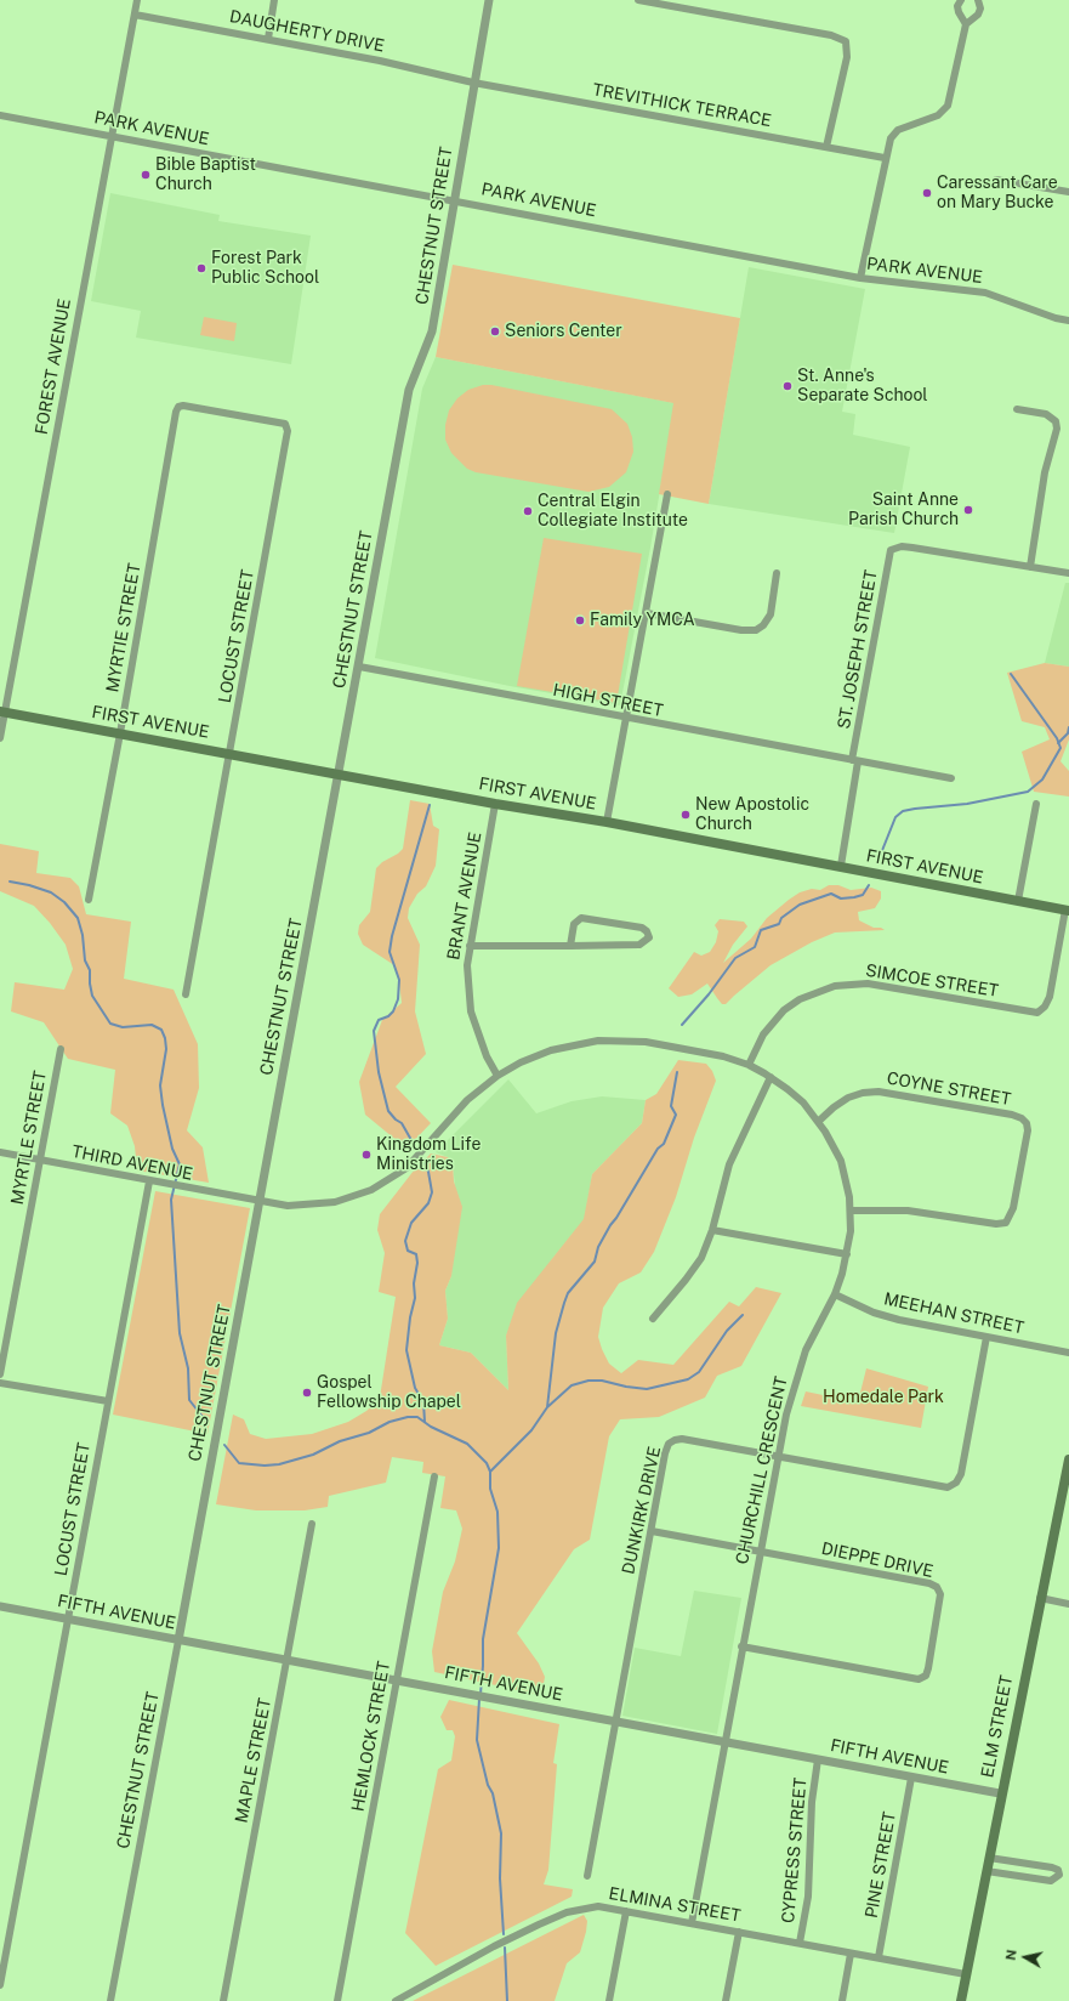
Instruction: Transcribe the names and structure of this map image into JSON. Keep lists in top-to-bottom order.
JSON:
{
  "streets": {
    "main road": ["FIRST AVENUE", "ELM STREET"],
    "street": [
      "DAUGHERTY DRIVE",
      "TREVITHICK TERRACE",
      "PARK AVENUE",
      "CHESTNUT STREET",
      "FOREST AVENUE",
      "MYRTIE STREET",
      "LOCUST STREET",
      "ST. JOSEPH STREET",
      "HIGH STREET",
      "BRANT AVENUE",
      "SIMCOE STREET",
      "COYNE STREET",
      "MYRTLE STREET",
      "THIRD AVENUE",
      "MEEHAN STREET",
      "CHURCHILL CRESCENT",
      "DUNKIRK DRIVE",
      "DIEPPE DRIVE",
      "FIFTH AVENUE",
      "HEMLOCK STREET",
      "MAPLE STREET",
      "CYPRESS STREET",
      "PINE STREET",
      "ELMINA STREET"
    ]
  },
  "crossings": [
    ["DAUGHERTY DRIVE", "TREVITHICK TERRACE"],
    ["DAUGHERTY DRIVE", "CHESTNUT STREET"],
    ["DAUGHERTY DRIVE", "FOREST AVENUE"],
    ["TREVITHICK TERRACE", "CHESTNUT STREET"],
    ["PARK AVENUE", "CHESTNUT STREET"],
    ["PARK AVENUE", "FOREST AVENUE"],
    ["CHESTNUT STREET", "HIGH STREET"],
    ["CHESTNUT STREET", "FIRST AVENUE"],
    ["CHESTNUT STREET", "THIRD AVENUE"],
    ["CHESTNUT STREET", "CHURCHILL CRESCENT"],
    ["CHESTNUT STREET", "FIFTH AVENUE"],
    ["FOREST AVENUE", "FIRST AVENUE"],
    ["MYRTIE STREET", "LOCUST STREET"],
    ["MYRTIE STREET", "FIRST AVENUE"],
    ["LOCUST STREET", "FIRST AVENUE"],
    ["LOCUST STREET", "THIRD AVENUE"],
    ["LOCUST STREET", "FIFTH AVENUE"],
    ["ST. JOSEPH STREET", "HIGH STREET"],
    ["ST. JOSEPH STREET", "FIRST AVENUE"],
    ["FIRST AVENUE", "BRANT AVENUE"],
    ["FIRST AVENUE", "SIMCOE STREET"],
    ["BRANT AVENUE", "CHURCHILL CRESCENT"],
    ["SIMCOE STREET", "CHURCHILL CRESCENT"],
    ["COYNE STREET", "CHURCHILL CRESCENT"],
    ["MYRTLE STREET", "THIRD AVENUE"],
    ["THIRD AVENUE", "CHURCHILL CRESCENT"],
    ["MEEHAN STREET", "CHURCHILL CRESCENT"],
    ["MEEHAN STREET", "DUNKIRK DRIVE"],
    ["CHURCHILL CRESCENT", "DUNKIRK DRIVE"],
    ["CHURCHILL CRESCENT", "DIEPPE DRIVE"],
    ["CHURCHILL CRESCENT", "FIFTH AVENUE"],
    ["CHURCHILL CRESCENT", "ELMINA STREET"],
    ["DUNKIRK DRIVE", "DIEPPE DRIVE"],
    ["DUNKIRK DRIVE", "FIFTH AVENUE"],
    ["FIFTH AVENUE", "ELM STREET"],
    ["FIFTH AVENUE", "HEMLOCK STREET"],
    ["FIFTH AVENUE", "MAPLE STREET"],
    ["FIFTH AVENUE", "CYPRESS STREET"],
    ["FIFTH AVENUE", "PINE STREET"],
    ["ELM STREET", "ELMINA STREET"],
    ["CYPRESS STREET", "ELMINA STREET"],
    ["PINE STREET", "ELMINA STREET"]
  ],
  "parks": ["Homedale Park"],
  "places": [
    "Bible Baptist Church",
    "Caressant Care on Mary Bucke",
    "Forest Park Public School",
    "Seniors Center",
    "St. Anne's Separate School",
    "Saint Anne Parish Church",
    "Central Elgin Collegiate Institute",
    "Family YMCA",
    "New Apostolic Church",
    "Kingdom Life Ministries",
    "Gospel Fellowship Chapel"
  ],
  "north": "left"
}
